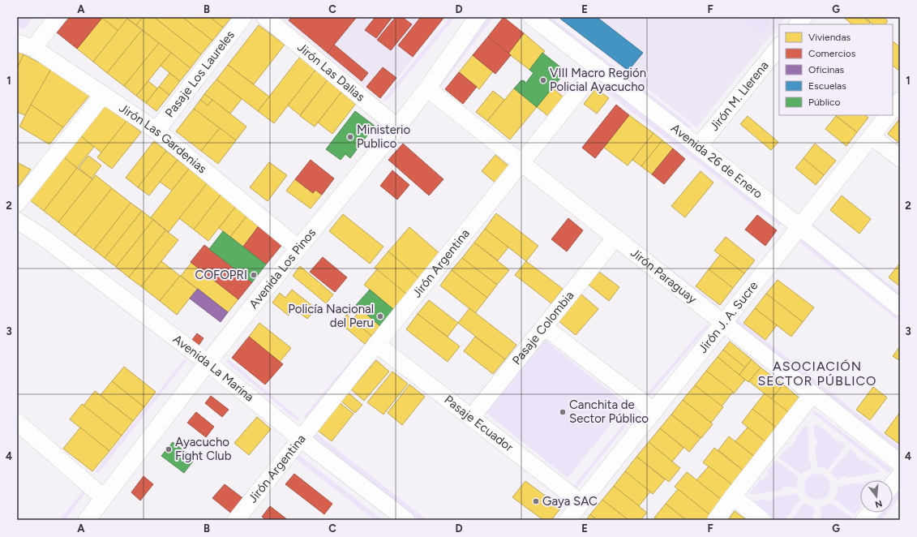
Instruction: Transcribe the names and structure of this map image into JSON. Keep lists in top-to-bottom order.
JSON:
{
  "streets": {
    "street": [
      "Jirón Las Dalias",
      "Pasaje Los Laureles",
      "Jirón M. Llerena",
      "Jirón Las Gardenias",
      "Avenida 26 de Enero",
      "Jirón Argentina",
      "Avenida Los Pinos",
      "Jirón Paraguay",
      "Jirón J. A. Sucre",
      "Pasaje Colombia",
      "Avenida La Marina",
      "Pasaje Ecuador"
    ]
  },
  "crossings": [
    ["Jirón Las Dalias", "Avenida Los Pinos"],
    ["Pasaje Los Laureles", "Jirón Las Gardenias"],
    ["Jirón M. Llerena", "Avenida 26 de Enero"],
    ["Jirón Las Gardenias", "Avenida Los Pinos"],
    ["Avenida 26 de Enero", "Jirón Argentina"],
    ["Avenida 26 de Enero", "Jirón J. A. Sucre"],
    ["Jirón Argentina", "Jirón Paraguay"],
    ["Jirón Argentina", "Avenida La Marina"],
    ["Jirón Argentina", "Pasaje Ecuador"],
    ["Avenida Los Pinos", "Jirón Paraguay"],
    ["Avenida Los Pinos", "Avenida La Marina"],
    ["Jirón Paraguay", "Jirón J. A. Sucre"],
    ["Jirón Paraguay", "Pasaje Colombia"],
    ["Jirón J. A. Sucre", "Pasaje Ecuador"],
    ["Pasaje Colombia", "Pasaje Ecuador"]
  ],
  "districts": ["ASOCIACIÓN SECTOR PÚBLICO"],
  "places": [
    "VIII Macro Región Policial Ayacucho",
    "Ministerio Publico",
    "COFOPRI",
    "Policía Nacional del Peru",
    "Canchita de Sector Público",
    "Ayacucho Fight Club",
    "Gaya SAC"
  ],
  "legend": [
    "Viviendas",
    "Comercios",
    "Oficinas",
    "Escuelas",
    "Público"
  ],
  "north": "bottom",
  "grid": {
    "columns": [
      "A",
      "B",
      "C",
      "D",
      "E",
      "F",
      "G"
    ],
    "rows": [
      "1",
      "2",
      "3",
      "4"
    ]
  }
}
